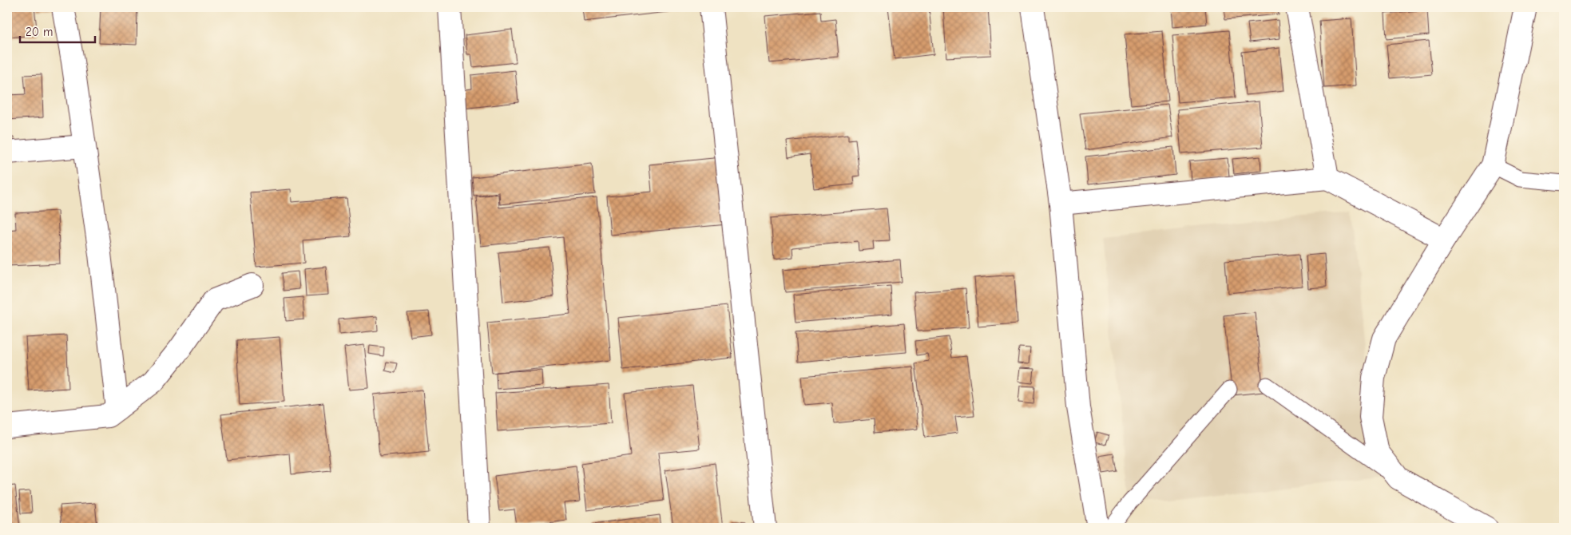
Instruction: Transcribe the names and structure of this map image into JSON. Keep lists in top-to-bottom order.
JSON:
{
  "scale_bar": "20 m"
}
